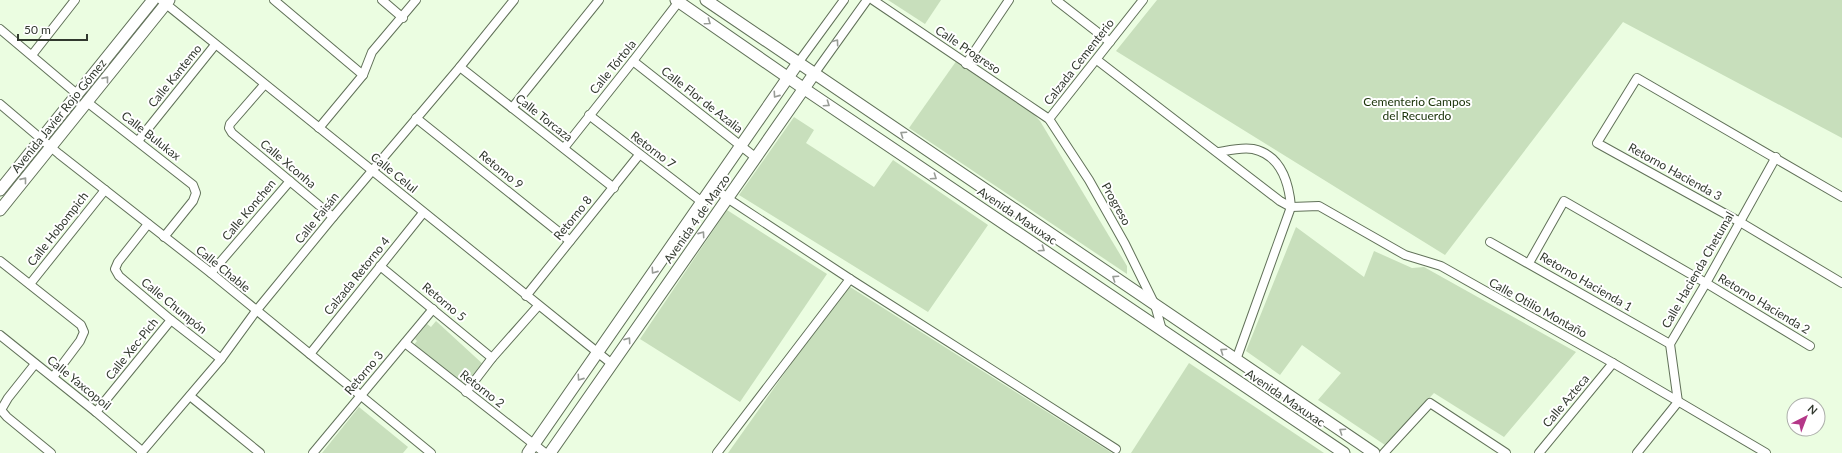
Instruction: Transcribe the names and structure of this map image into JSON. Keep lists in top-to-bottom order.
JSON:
{
  "streets": {
    "main road": ["Avenida Javier Rojo Gómez", "Avenida Maxuxac", "Avenida 4 de Marzo"],
    "street": [
      "Calle Progreso",
      "Calzada Cementerio",
      "Calle Tórtola",
      "Calle Kantemo",
      "Calle Flor de Azalia",
      "Calle Torcaza",
      "Calle Bulukax",
      "Retorno 7",
      "Calle Xconha",
      "Retorno 9",
      "Retorno Hacienda 3",
      "Calle Celul",
      "Progreso",
      "Calle Konchen",
      "Calle Faisán",
      "Retorno 8",
      "Calle Hobompich",
      "Calle Chable",
      "Calle Hacienda Chetumal",
      "Calzada Retorno 4",
      "Retorno Hacienda 1",
      "Retorno 5",
      "Retorno Hacienda 2",
      "Calle Chumpón",
      "Calle Otilio Montaño",
      "Calle Xec-Pich",
      "Retorno 3",
      "Calle Yaxcopoil",
      "Retorno 2",
      "Calle Azteca"
    ]
  },
  "crossings": [
    ["Calle Progreso", "Calzada Cementerio"],
    ["Calle Progreso", "Progreso"],
    ["Calzada Cementerio", "Progreso"],
    ["Calle Tórtola", "Calle Flor de Azalia"],
    ["Calle Tórtola", "Calle Torcaza"],
    ["Calle Tórtola", "Retorno 7"],
    ["Calle Tórtola", "Avenida Maxuxac"],
    ["Calle Kantemo", "Calle Bulukax"],
    ["Calle Kantemo", "Calle Celul"],
    ["Calle Flor de Azalia", "Avenida 4 de Marzo"],
    ["Avenida Javier Rojo Gómez", "Calle Bulukax"],
    ["Avenida Javier Rojo Gómez", "Calle Celul"],
    ["Avenida Javier Rojo Gómez", "Calle Chable"],
    ["Calle Torcaza", "Calle Faisán"],
    ["Calle Torcaza", "Retorno 8"],
    ["Calle Bulukax", "Calle Chable"],
    ["Retorno 7", "Retorno 8"],
    ["Retorno 7", "Avenida 4 de Marzo"],
    ["Calle Xconha", "Calle Celul"],
    ["Calle Xconha", "Calle Konchen"],
    ["Calle Xconha", "Calle Faisán"],
    ["Retorno 9", "Calle Faisán"],
    ["Retorno 9", "Retorno 8"],
    ["Retorno Hacienda 3", "Calle Hacienda Chetumal"],
    ["Calle Celul", "Calle Faisán"],
    ["Calle Celul", "Retorno 8"],
    ["Calle Celul", "Avenida 4 de Marzo"],
    ["Calle Celul", "Calzada Retorno 4"],
    ["Progreso", "Avenida Maxuxac"],
    ["Calle Konchen", "Calle Chable"],
    ["Avenida Maxuxac", "Avenida 4 de Marzo"],
    ["Calle Faisán", "Calle Chable"],
    ["Calle Faisán", "Calle Chumpón"],
    ["Calle Faisán", "Calle Yaxcopoil"],
    ["Avenida 4 de Marzo", "Retorno 2"],
    ["Calle Hobompich", "Calle Chable"],
    ["Calle Chable", "Calzada Retorno 4"],
    ["Calle Chable", "Calle Chumpón"],
    ["Calle Chable", "Retorno 3"],
    ["Calle Hacienda Chetumal", "Retorno Hacienda 1"],
    ["Calle Hacienda Chetumal", "Retorno Hacienda 2"],
    ["Calle Hacienda Chetumal", "Calle Otilio Montaño"],
    ["Calzada Retorno 4", "Retorno 5"],
    ["Retorno 5", "Retorno 3"],
    ["Calle Chumpón", "Calle Xec-Pich"],
    ["Calle Otilio Montaño", "Calle Azteca"],
    ["Calle Xec-Pich", "Calle Yaxcopoil"],
    ["Retorno 3", "Retorno 2"]
  ],
  "parks": ["Cementerio Campos del Recuerdo"],
  "scale_bar": "50 m",
  "north": "top right"
}
